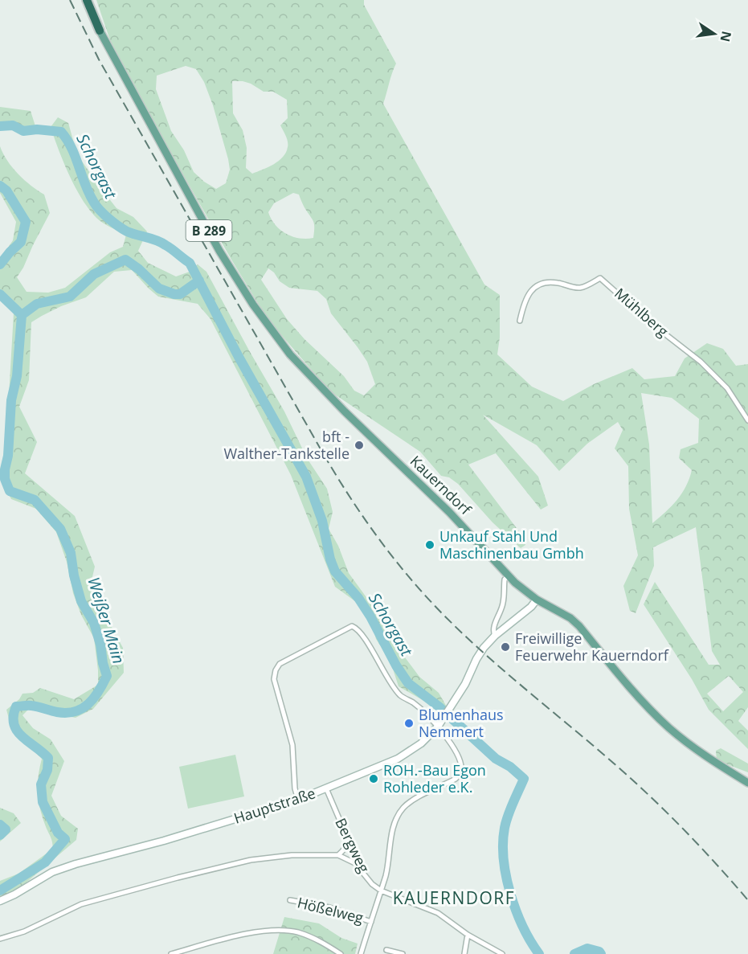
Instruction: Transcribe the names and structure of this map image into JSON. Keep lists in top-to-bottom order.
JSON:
{
  "streets": {
    "highway": ["B 289"],
    "main road": ["Kauerndorf", "Hauptstraße"],
    "street": ["Mühlberg", "Bergweg", "Hößelweg"]
  },
  "crossings": [
    ["B 289", "Kauerndorf"],
    ["Kauerndorf", "Hauptstraße"],
    ["Hauptstraße", "Bergweg"]
  ],
  "districts": ["KAUERNDORF"],
  "water": ["Schorgast", "Weißer Main"],
  "places": [
    "bft - Walther-Tankstelle",
    "Unkauf Stahl Und Maschinenbau Gmbh",
    "Freiwillige Feuerwehr Kauerndorf",
    "Blumenhaus Nemmert",
    "ROH.-Bau Egon Rohleder e.K."
  ],
  "north": "right"
}
